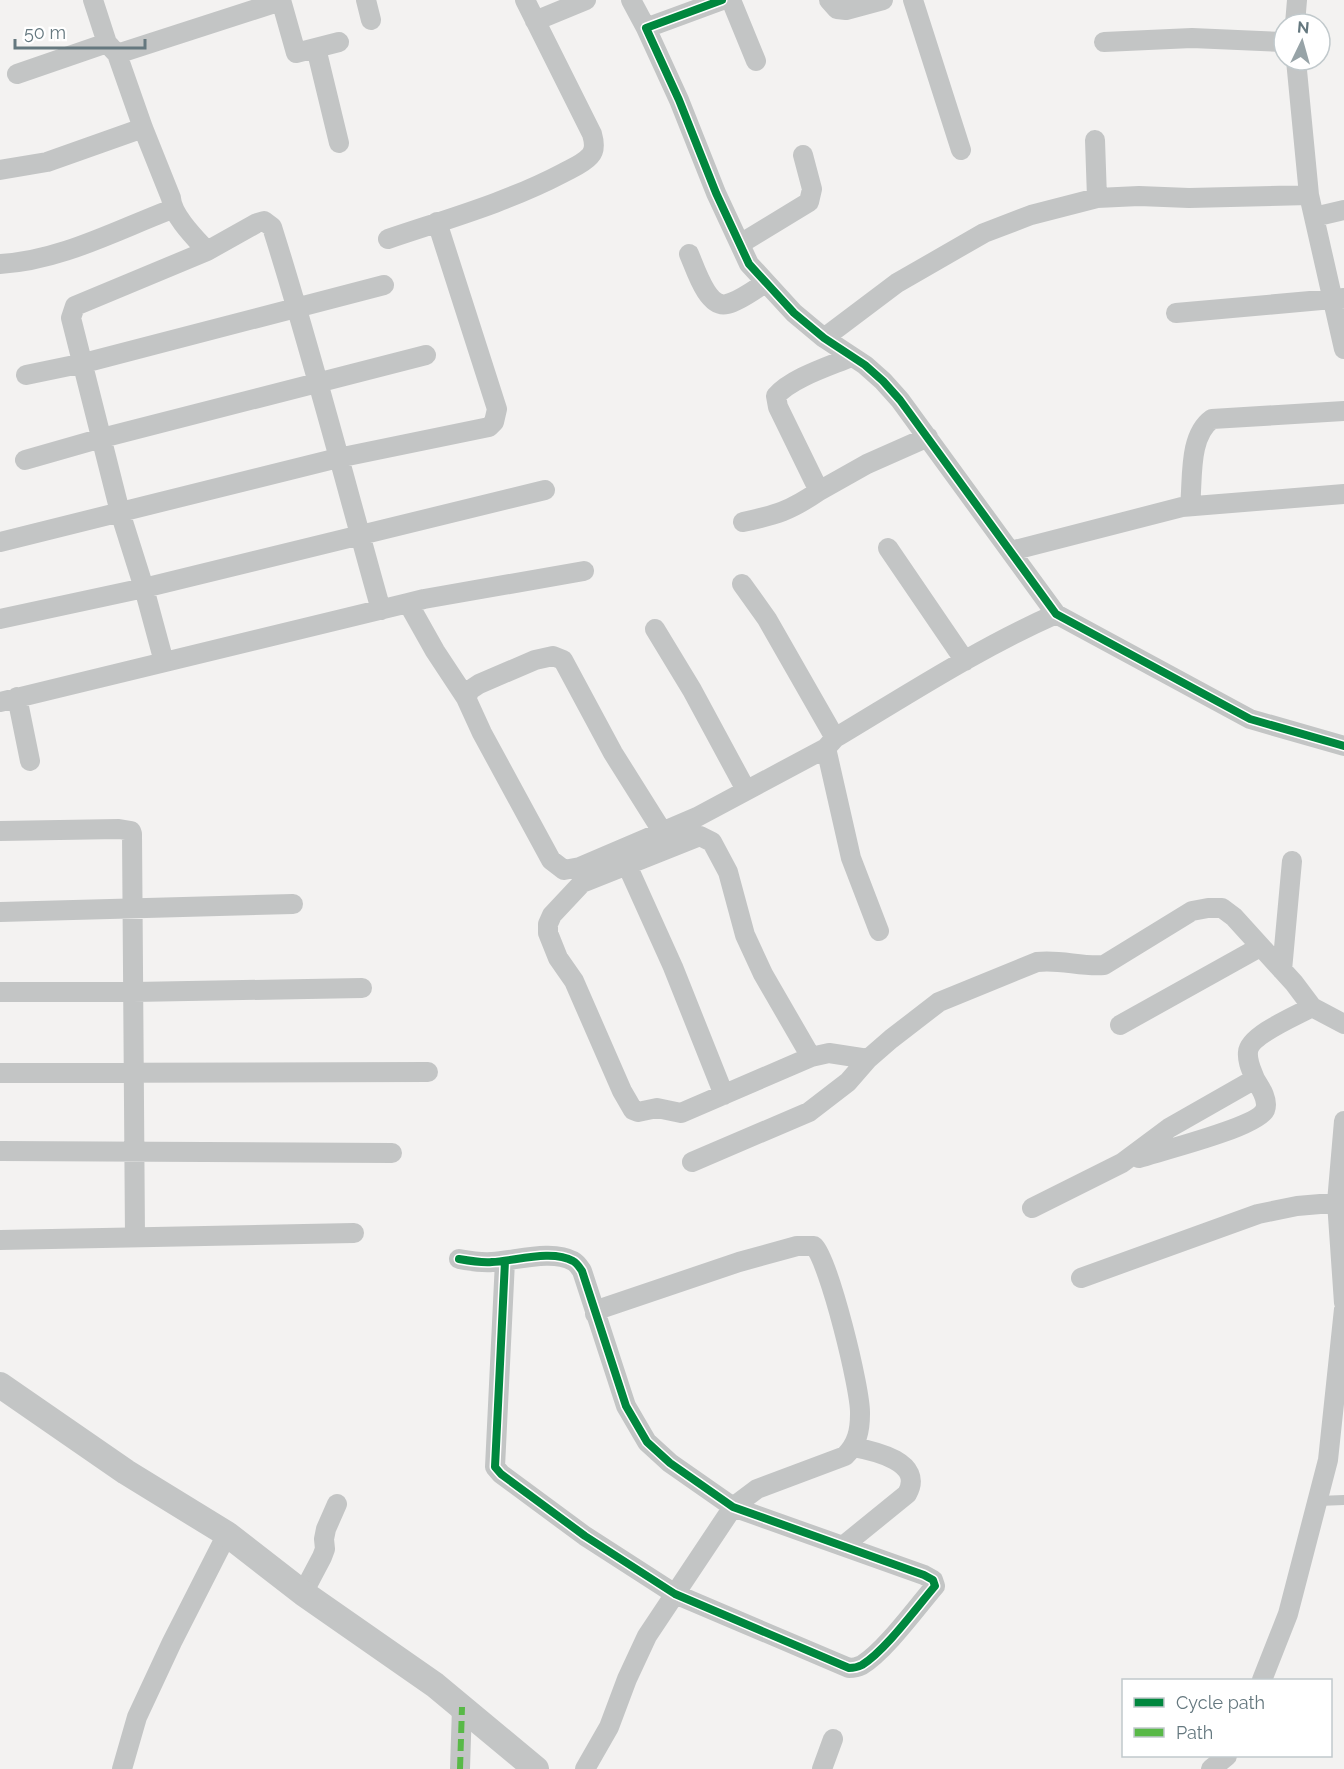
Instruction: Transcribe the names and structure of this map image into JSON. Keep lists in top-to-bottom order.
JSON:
{
  "legend": ["Cycle path", "Path"],
  "scale_bar": "50 m",
  "north": "top"
}
